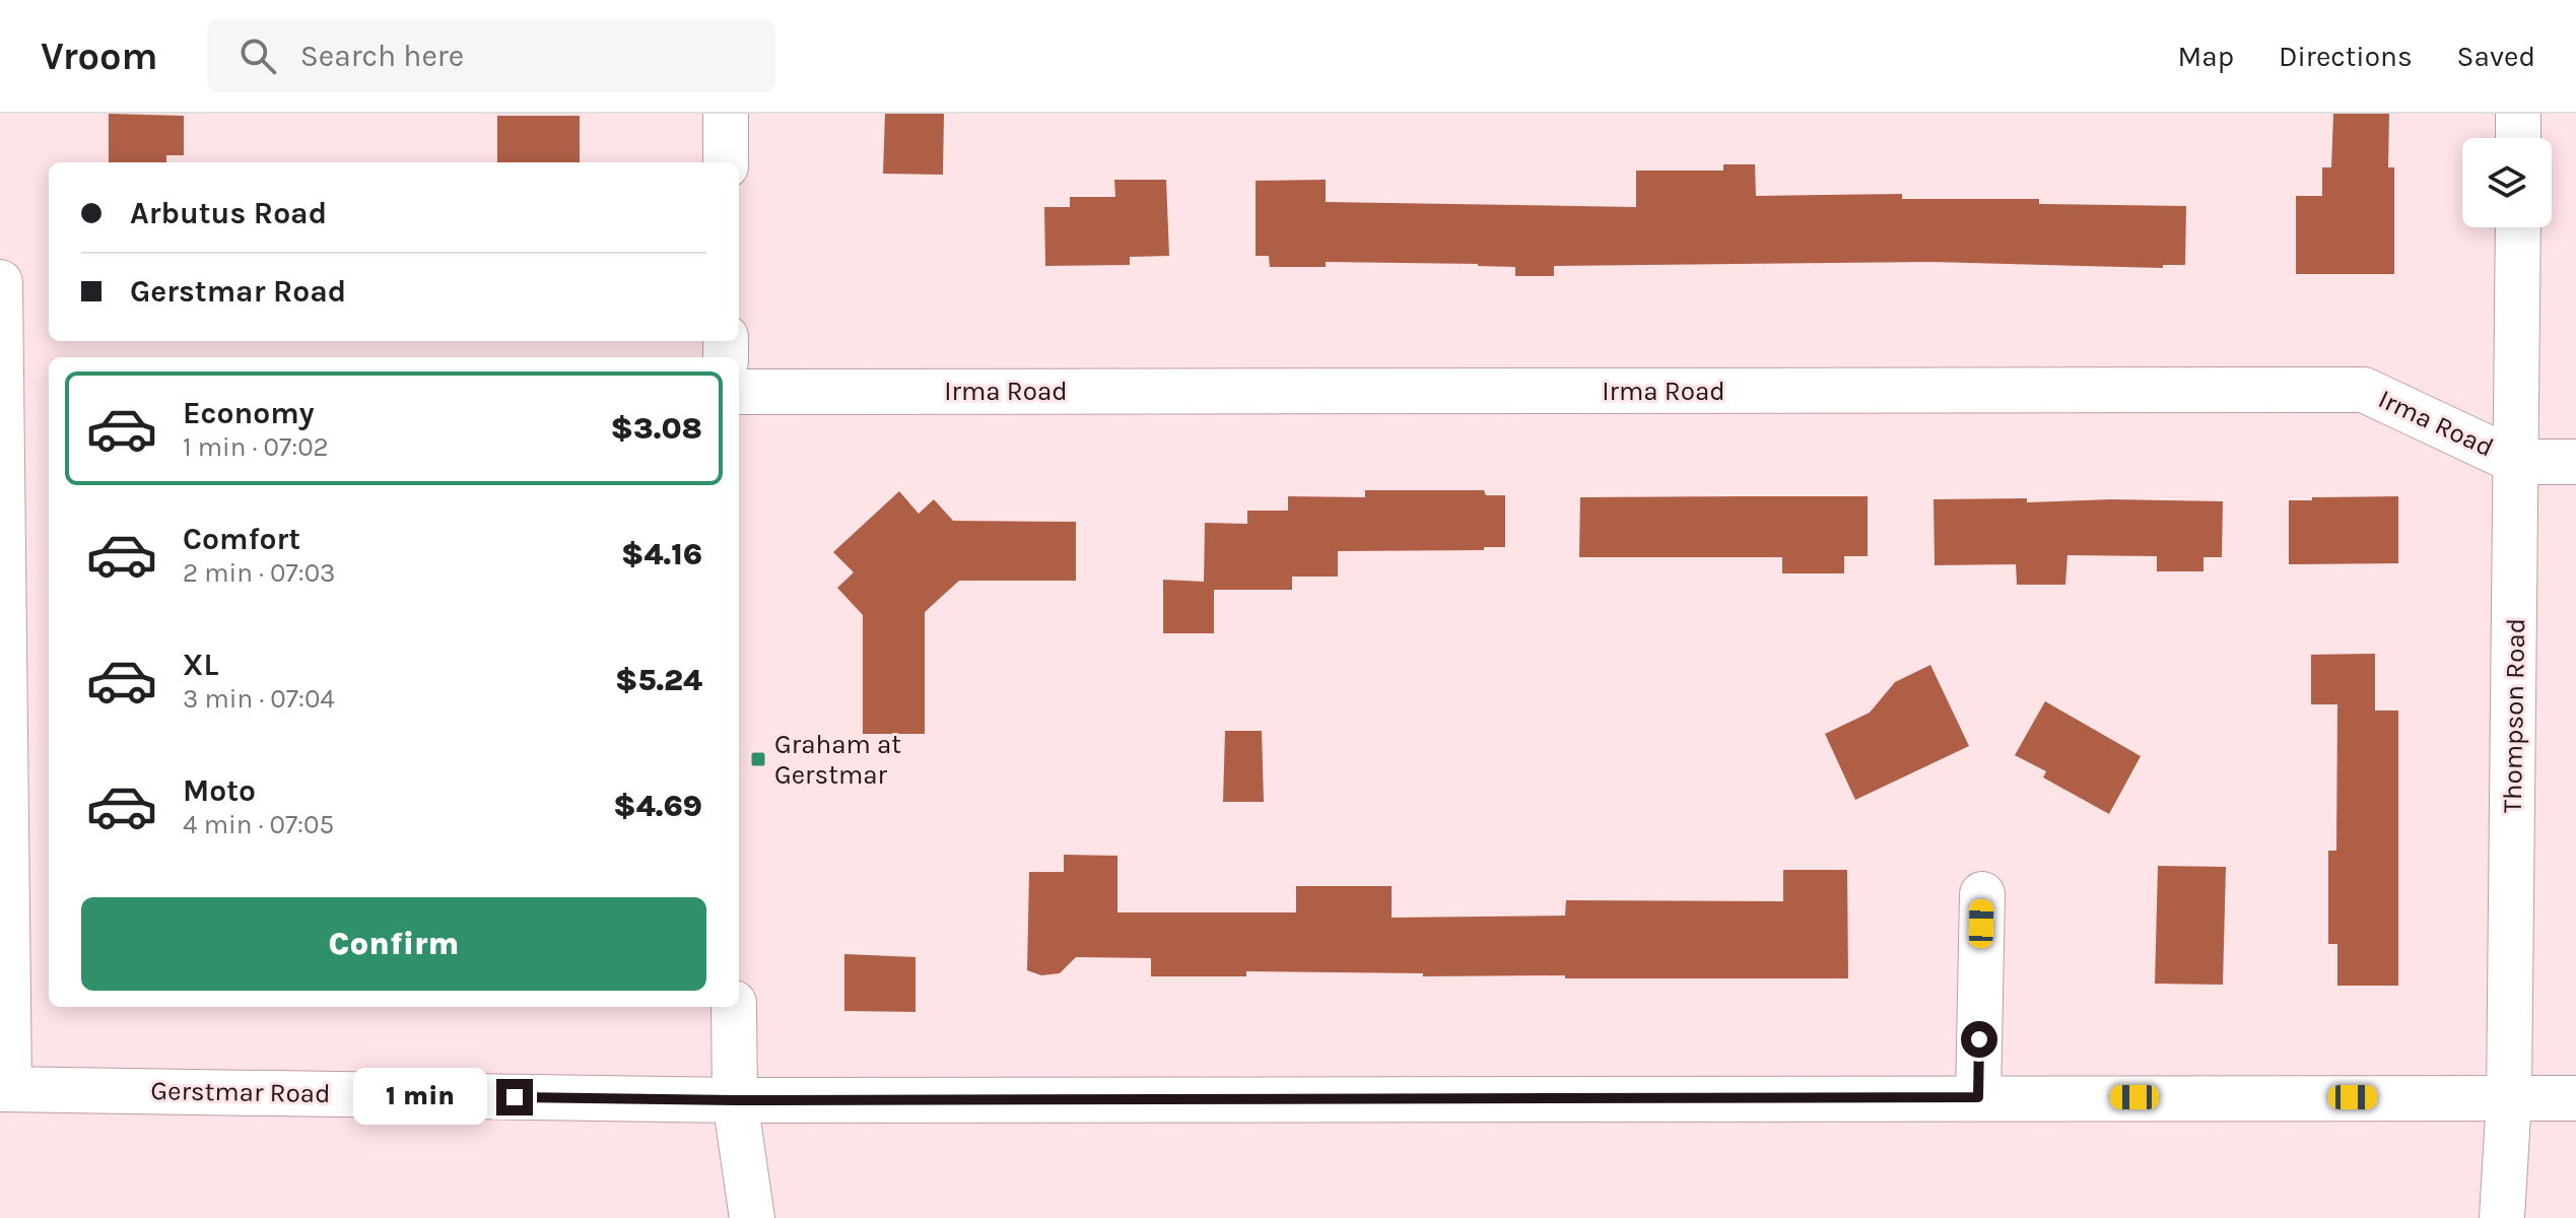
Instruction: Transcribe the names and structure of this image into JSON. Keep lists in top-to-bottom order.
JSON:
{
  "streets": {
    "street": ["Irma Road", "Thompson Road", "Gerstmar Road"]
  },
  "crossings": [
    ["Irma Road", "Thompson Road"],
    ["Thompson Road", "Gerstmar Road"]
  ],
  "places": {
    "transit": ["Graham at Gerstmar"]
  },
  "page": {
    "header": "Vroom",
    "search": "Search here",
    "nav": ["Map", "Directions", "Saved"],
    "banner": ["Arbutus Road", "Gerstmar Road"],
    "list": [
      {
        "name": "Economy",
        "note": "1 min · 07:02",
        "value": "$3.08"
      },
      {
        "name": "Comfort",
        "note": "2 min · 07:03",
        "value": "$4.16"
      },
      {
        "name": "XL",
        "note": "3 min · 07:04",
        "value": "$5.24"
      },
      {
        "name": "Moto",
        "note": "4 min · 07:05",
        "value": "$4.69"
      }
    ],
    "buttons": "Confirm",
    "bubble": "1 min"
  }
}
